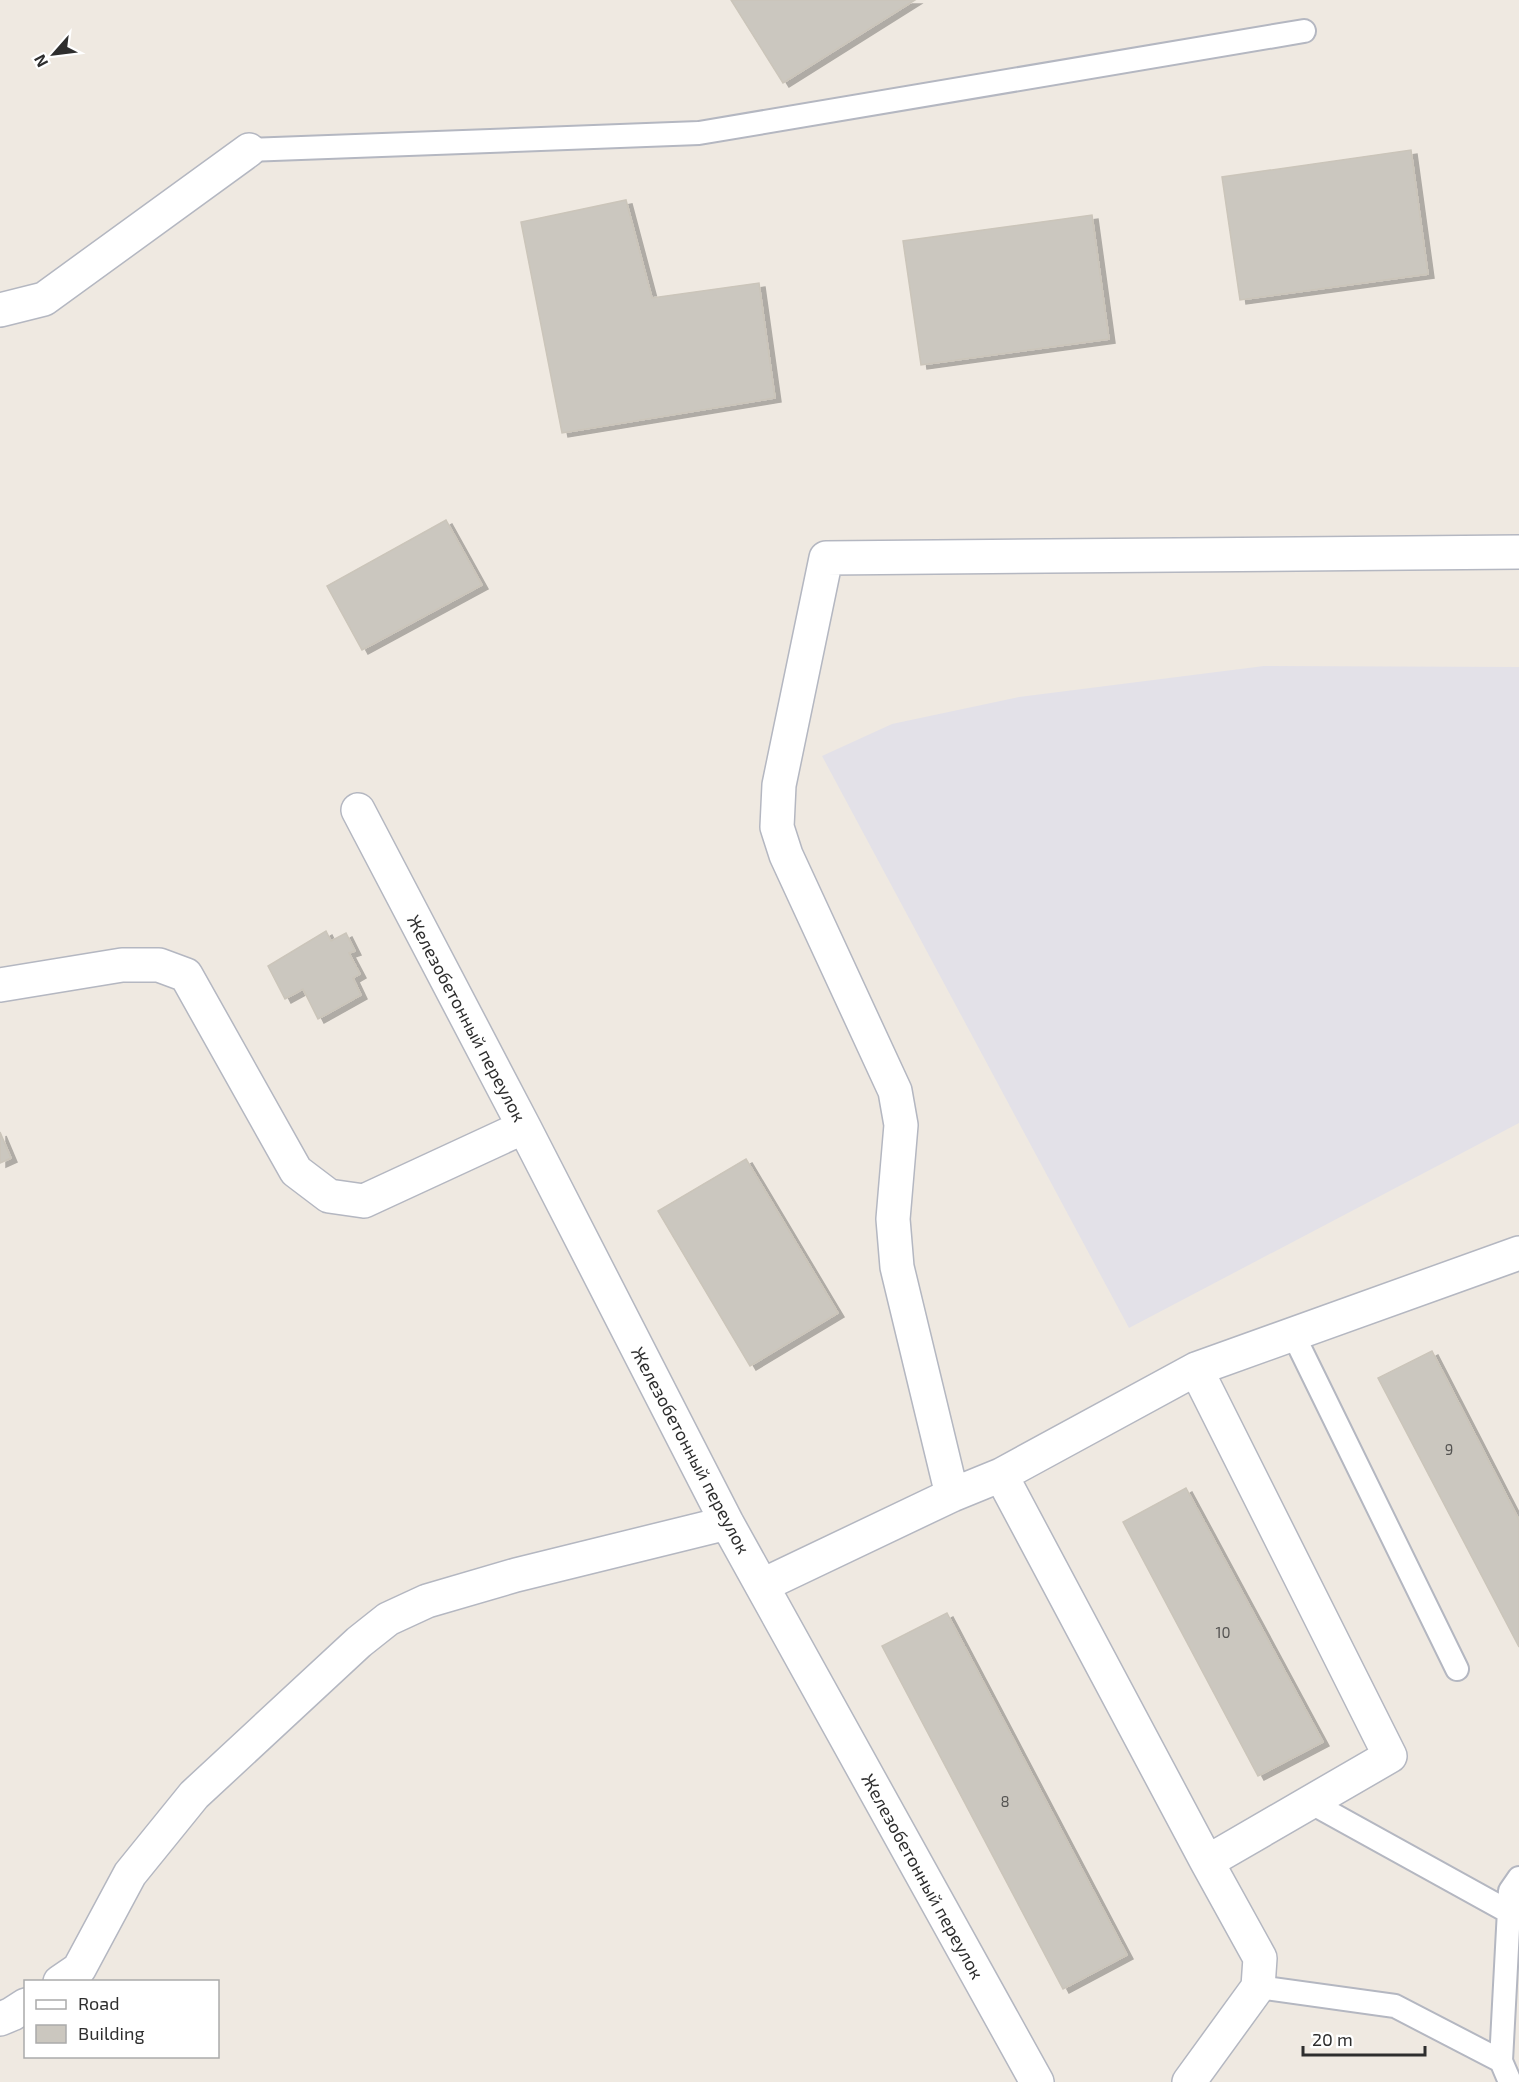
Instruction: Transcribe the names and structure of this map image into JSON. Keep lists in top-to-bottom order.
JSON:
{
  "streets": {
    "street": ["Железобетонный переулок"]
  },
  "house_numbers": ["9", "10", "8"],
  "legend": ["Road", "Building"],
  "scale_bar": "20 m",
  "north": "bottom left"
}
